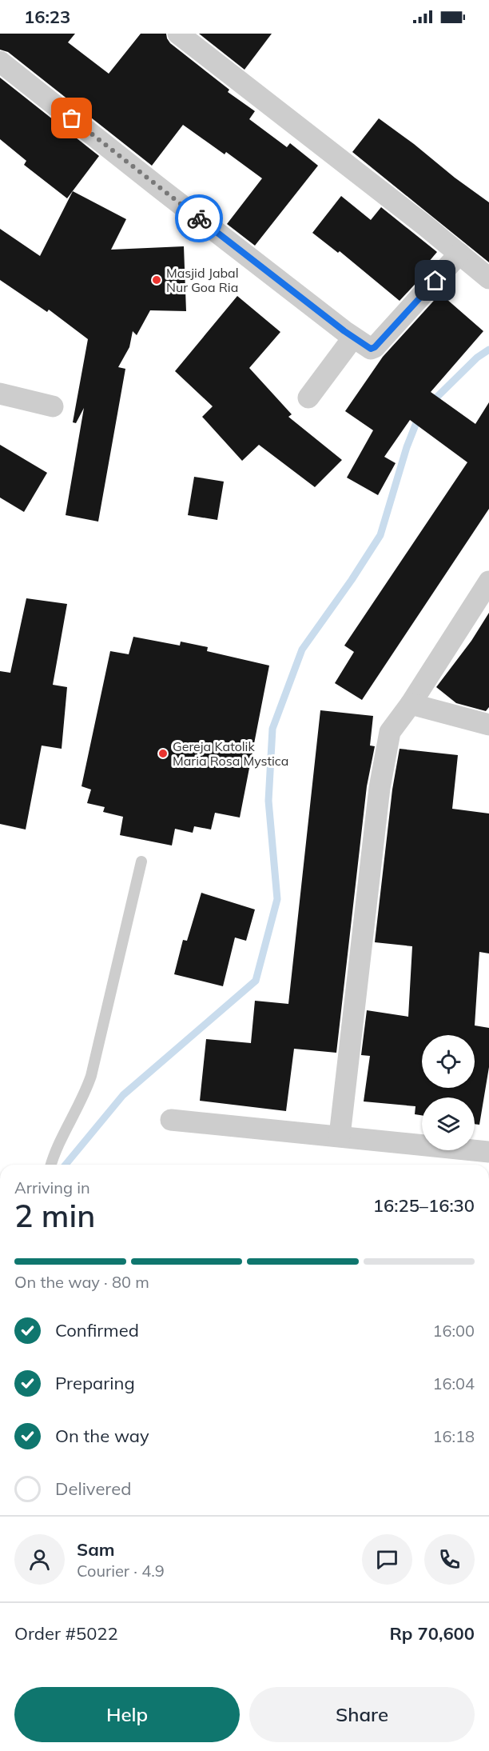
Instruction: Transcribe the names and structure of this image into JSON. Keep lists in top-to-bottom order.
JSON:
{
  "places": ["Masjid Jabal Nur Goa Ria", "Gereja Katolik Maria Rosa Mystica"],
  "page": {
    "status": "16:23",
    "heading": ["2 min", "Arriving in", "16:25–16:30"],
    "panel": [
      "Sam",
      "Courier · 4.9",
      "Order #5022",
      "Rp 70,600"
    ],
    "bar": "On the way · 80 m",
    "list": [
      ["Confirmed", "16:00"],
      ["Preparing", "16:04"],
      ["On the way", "16:18"],
      "Delivered"
    ],
    "buttons": ["Help", "Share"]
  }
}
